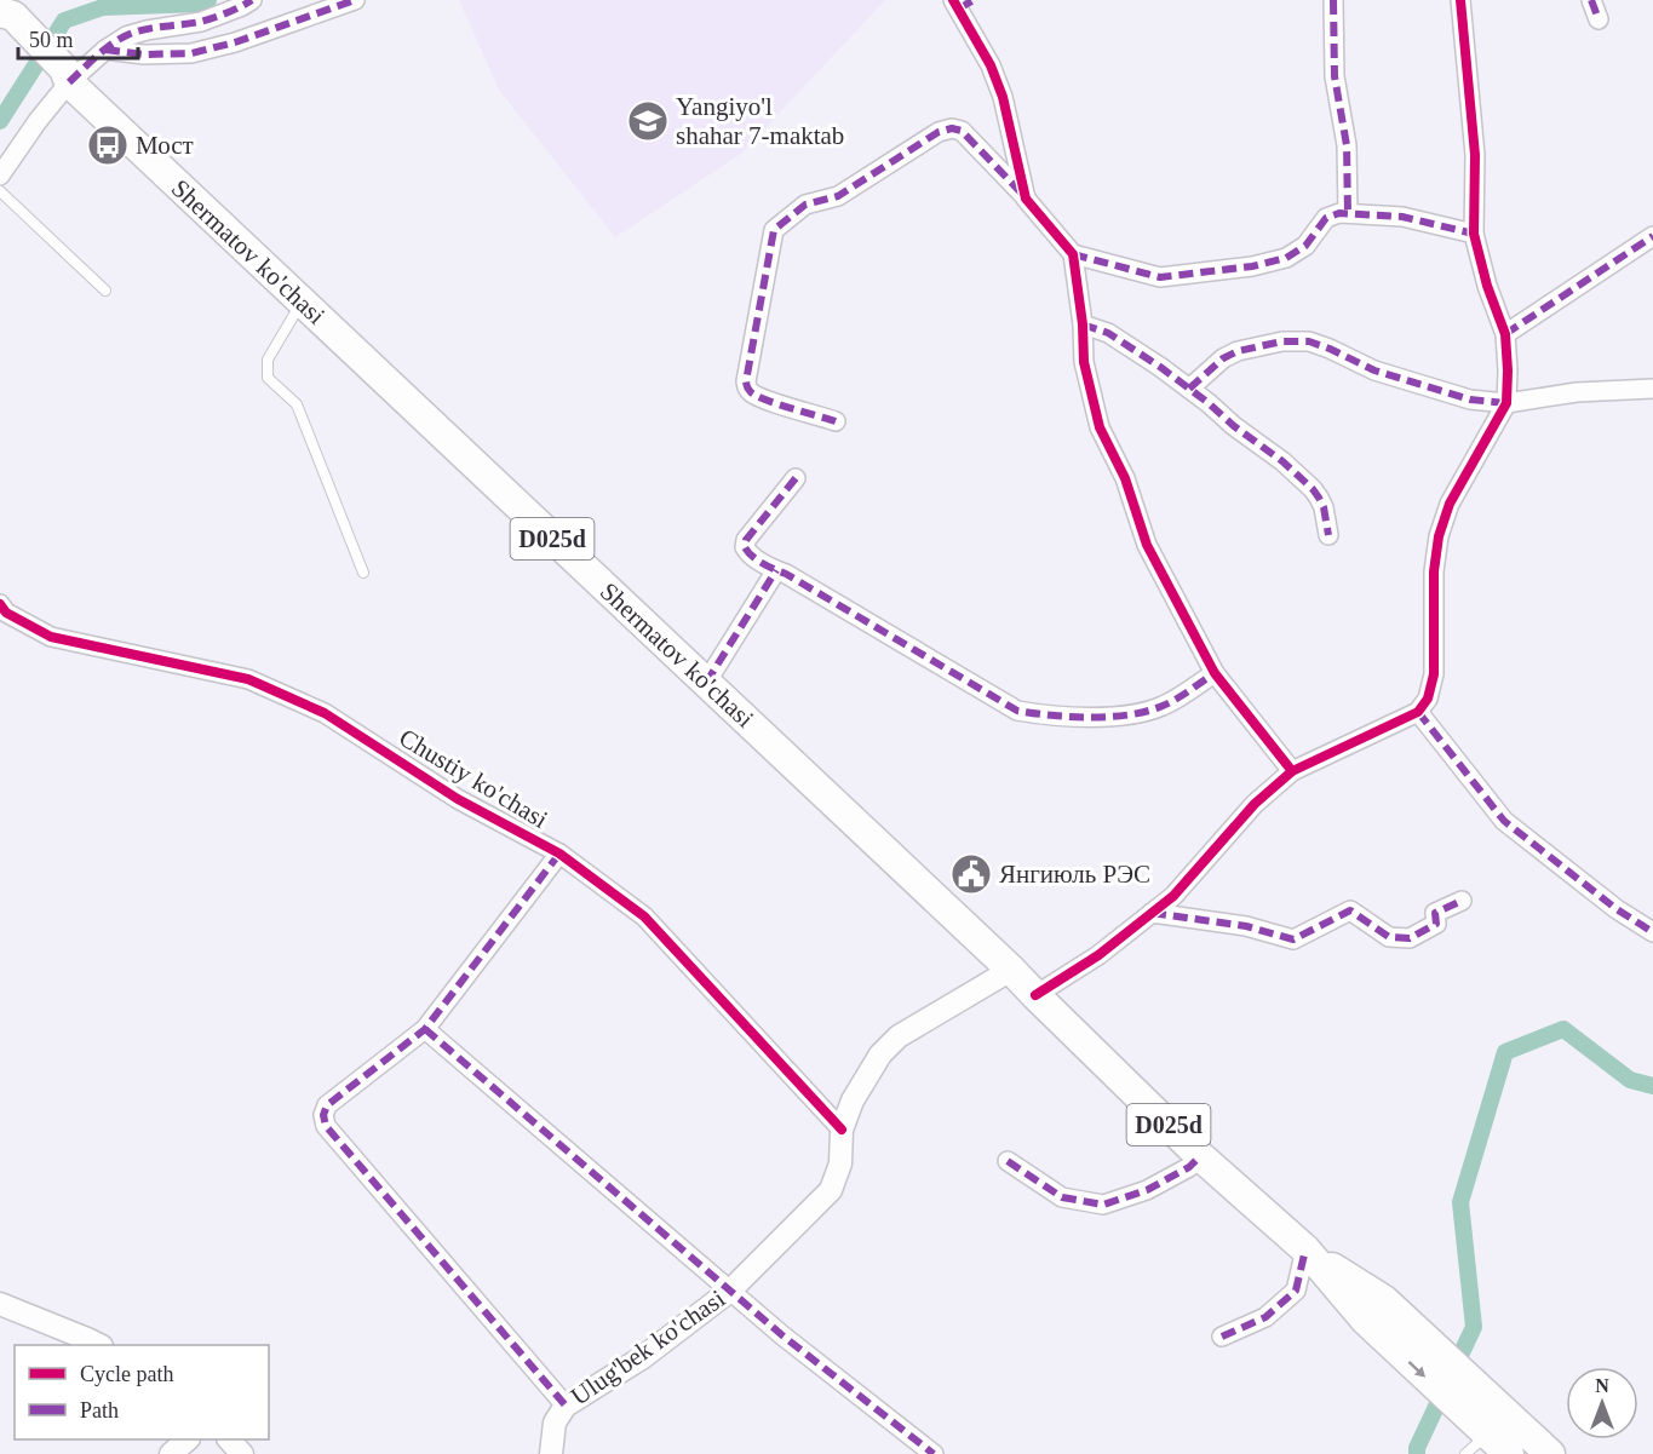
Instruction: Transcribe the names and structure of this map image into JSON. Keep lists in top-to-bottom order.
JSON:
{
  "streets": {
    "main road": ["Shermatov ko'chasi", "D025d"],
    "street": ["Chustiy ko'chasi", "Ulug'bek ko'chasi"]
  },
  "crossings": [
    ["Shermatov ko'chasi", "D025d"],
    ["Shermatov ko'chasi", "Ulug'bek ko'chasi"],
    ["Chustiy ko'chasi", "Ulug'bek ko'chasi"]
  ],
  "places": {
    "school or university": ["Yangiyo'l shahar 7-maktab"],
    "bus stop": ["Мост"],
    "public building": ["Янгиюль РЭС"]
  },
  "legend": ["Cycle path", "Path"],
  "scale_bar": "50 m",
  "north": "top"
}
